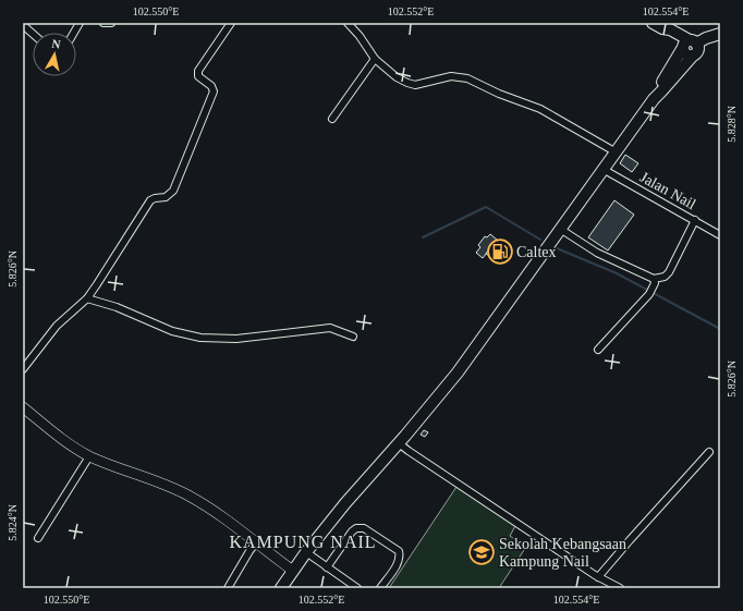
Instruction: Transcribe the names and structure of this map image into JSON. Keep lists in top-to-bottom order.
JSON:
{
  "streets": {
    "street": ["Jalan Nail"]
  },
  "districts": ["KAMPUNG NAIL"],
  "places": {
    "fuel station": ["Caltex"],
    "school or university": ["Sekolah Kebangsaan Kampung Nail"]
  },
  "north": "top",
  "coordinates": [
    "102.550°E",
    "102.552°E",
    "102.554°E",
    "5.828°N",
    "5.826°N",
    "5.824°N"
  ]
}
